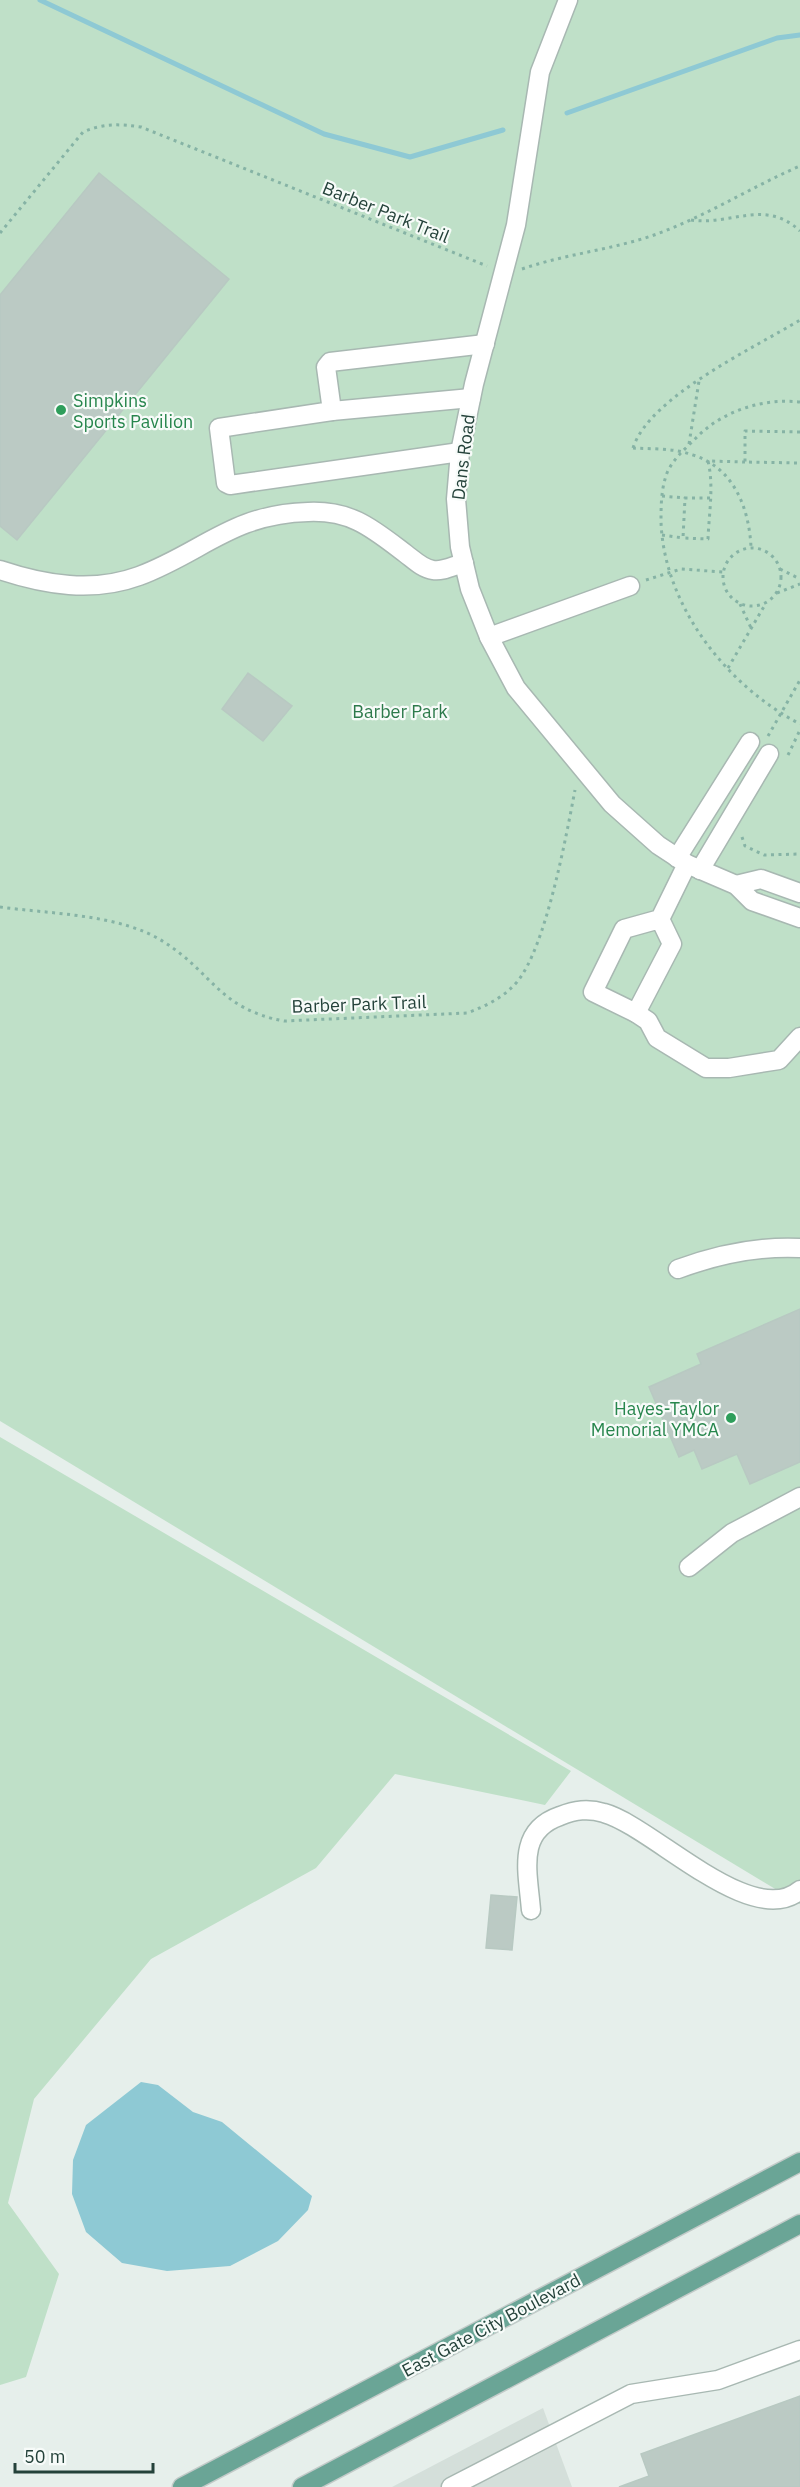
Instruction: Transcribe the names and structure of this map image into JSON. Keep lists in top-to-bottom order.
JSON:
{
  "streets": {
    "main road": ["East Gate City Boulevard"],
    "lane": ["Dans Road"],
    "path": ["Barber Park Trail"]
  },
  "crossings": [
    ["Barber Park Trail", "Dans Road"]
  ],
  "parks": ["Barber Park"],
  "places": ["Simpkins Sports Pavilion", "Hayes-Taylor Memorial YMCA"],
  "scale_bar": "50 m"
}
